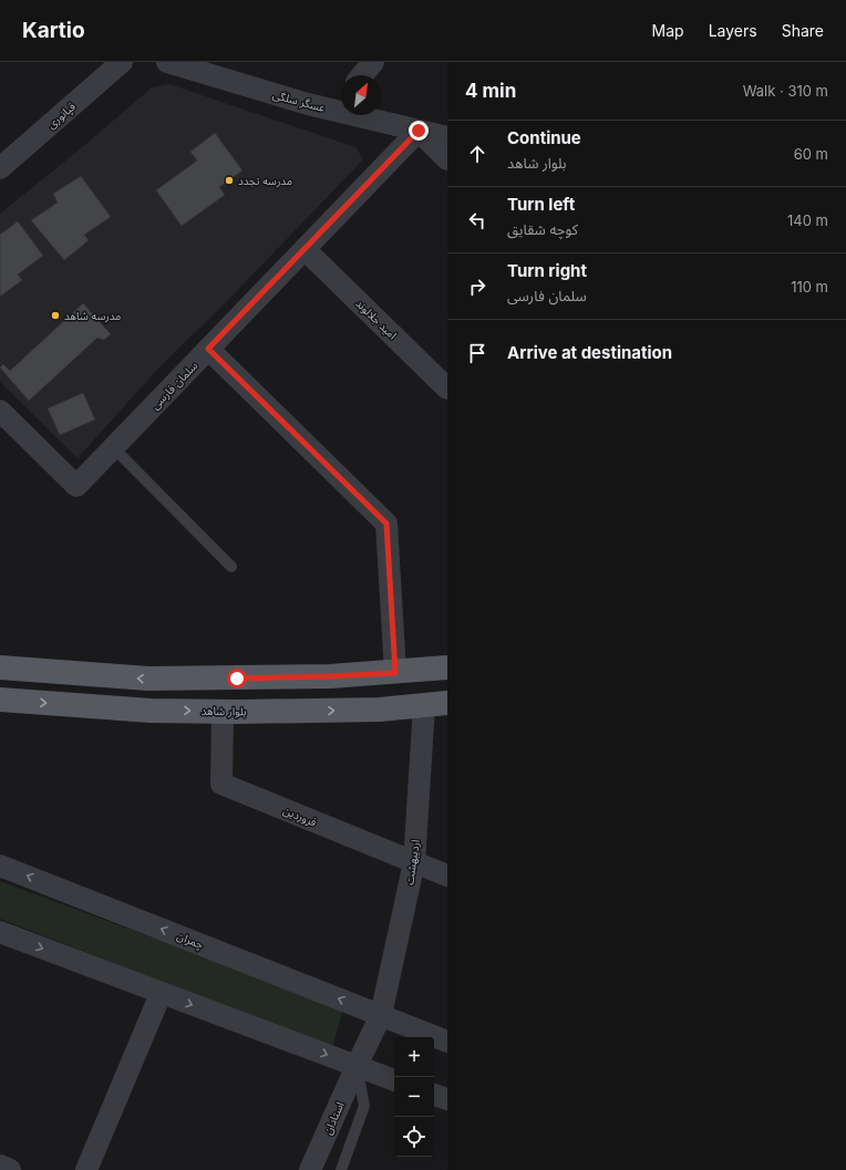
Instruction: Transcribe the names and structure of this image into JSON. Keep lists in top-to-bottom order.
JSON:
{
  "streets": {
    "main road": ["بلوار شاهد"],
    "street": [
      "عسگر سلگی",
      "قپانوری",
      "امید جلالوند",
      "سلمان فارسی",
      "فروردین",
      "اردیبهشت",
      "چمران",
      "استادان"
    ]
  },
  "crossings": [
    ["عسگر سلگی", "سلمان فارسی"],
    ["امید جلالوند", "سلمان فارسی"],
    ["بلوار شاهد", "فروردین"],
    ["بلوار شاهد", "اردیبهشت"],
    ["فروردین", "اردیبهشت"],
    ["اردیبهشت", "چمران"]
  ],
  "places": ["مدرسه تجدد", "مدرسه شاهد"],
  "north": "top right",
  "page": {
    "header": "Kartio",
    "nav": ["Map", "Layers", "Share"],
    "heading": ["4 min", "Walk · 310 m"],
    "list": [
      ["Continue", "بلوار شاهد", "60 m"],
      ["Turn left", "کوچه شقایق", "140 m"],
      ["Turn right", "سلمان فارسی", "110 m"],
      "Arrive at destination"
    ],
    "map_buttons": ["+", "−"]
  }
}
